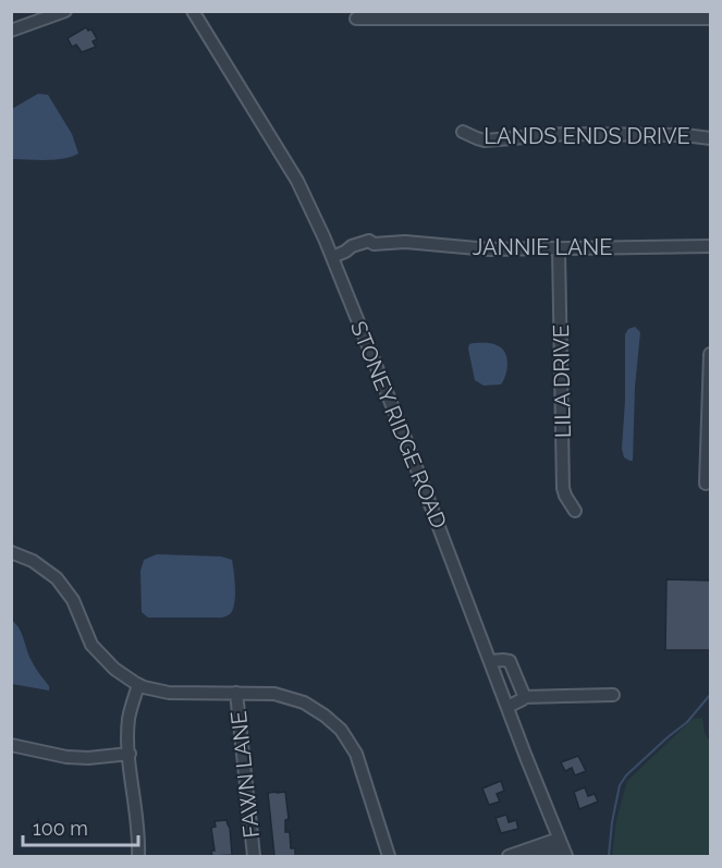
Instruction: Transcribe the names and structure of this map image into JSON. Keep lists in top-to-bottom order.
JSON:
{
  "streets": {
    "street": [
      "LANDS ENDS DRIVE",
      "JANNIE LANE",
      "LILA DRIVE",
      "STONEY RIDGE ROAD",
      "FAWN LANE"
    ]
  },
  "crossings": [
    ["JANNIE LANE", "LILA DRIVE"],
    ["JANNIE LANE", "STONEY RIDGE ROAD"]
  ],
  "scale_bar": "100 m"
}
